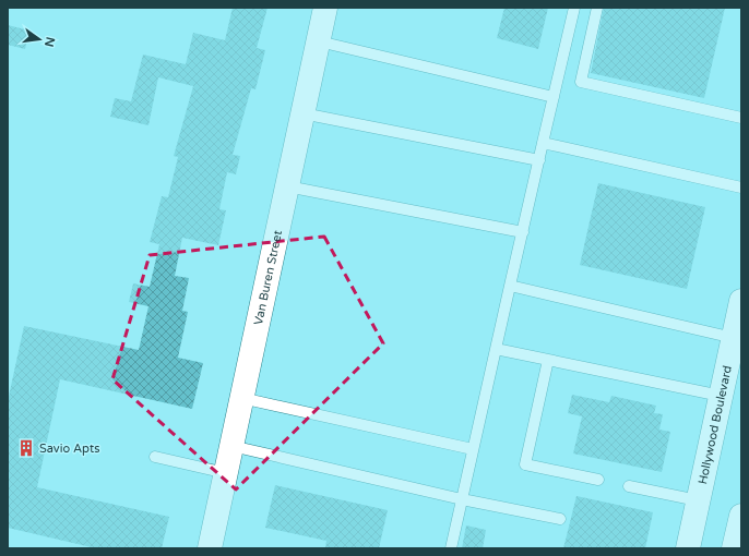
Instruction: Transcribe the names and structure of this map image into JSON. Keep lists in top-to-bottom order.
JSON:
{
  "streets": {
    "main road": ["Van Buren Street", "Hollywood Boulevard"]
  },
  "places": {
    "building": ["Savio Apts"]
  },
  "north": "right"
}
